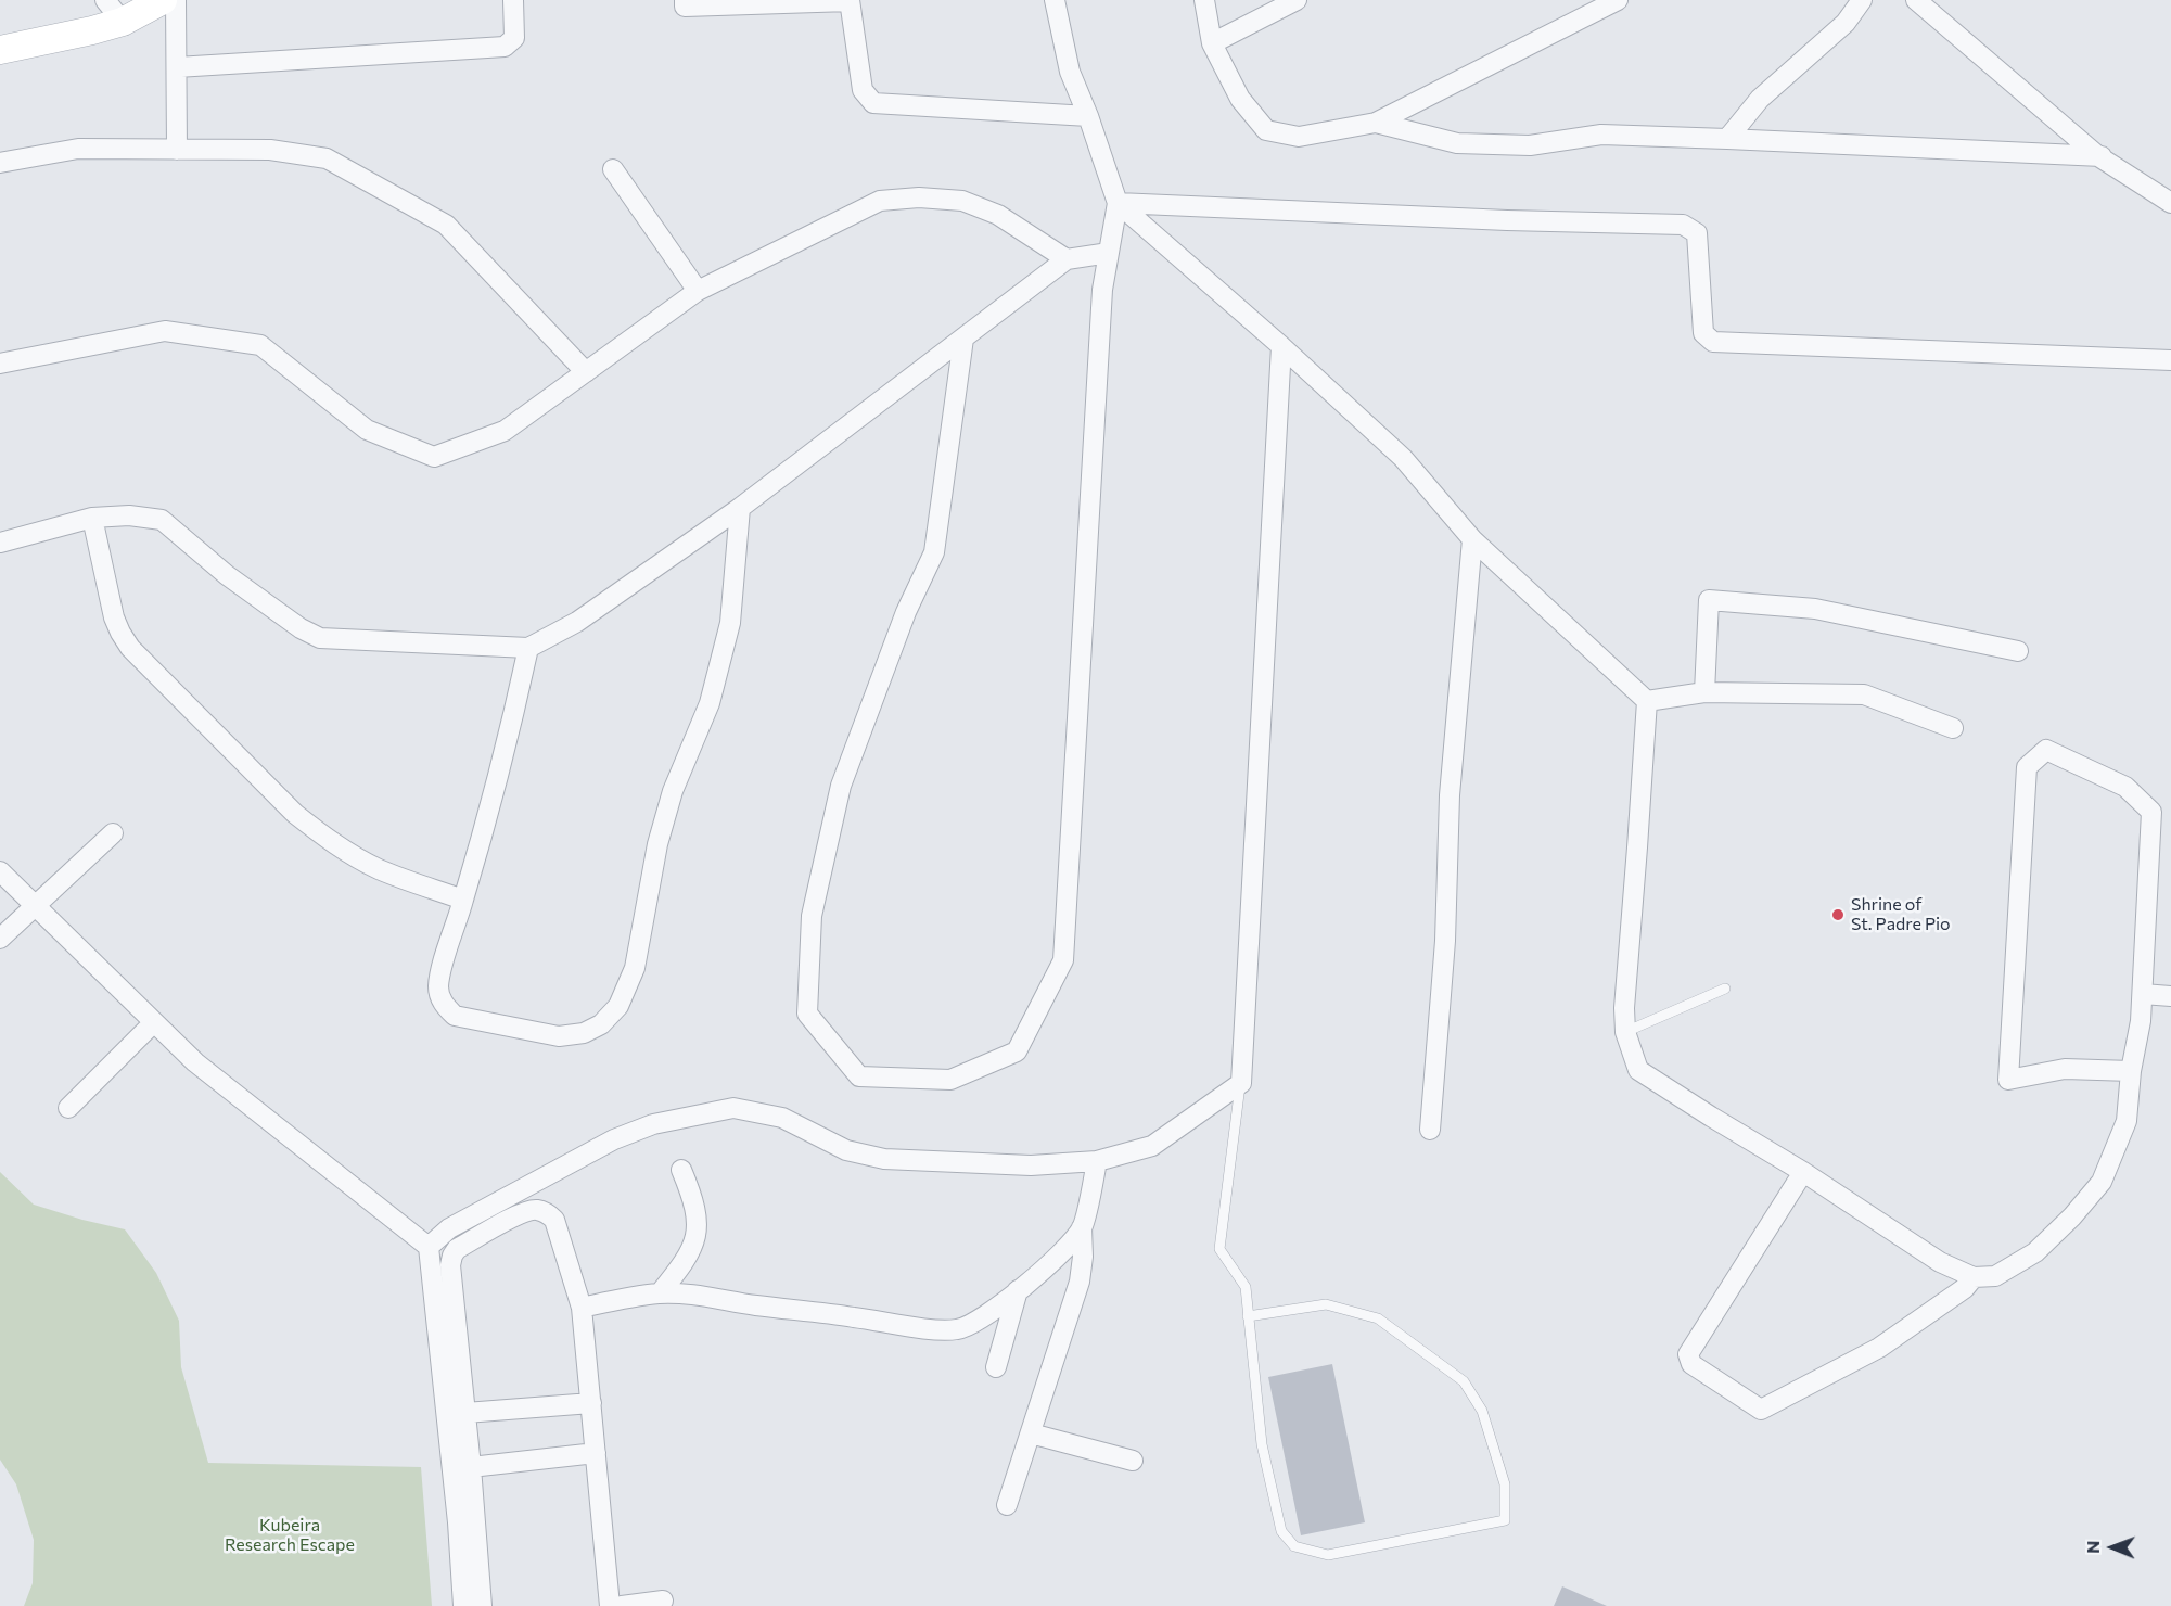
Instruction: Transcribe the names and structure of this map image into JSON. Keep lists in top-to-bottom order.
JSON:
{
  "parks": ["Kubeira Research Escape"],
  "places": ["Shrine of St. Padre Pio"],
  "north": "left"
}
